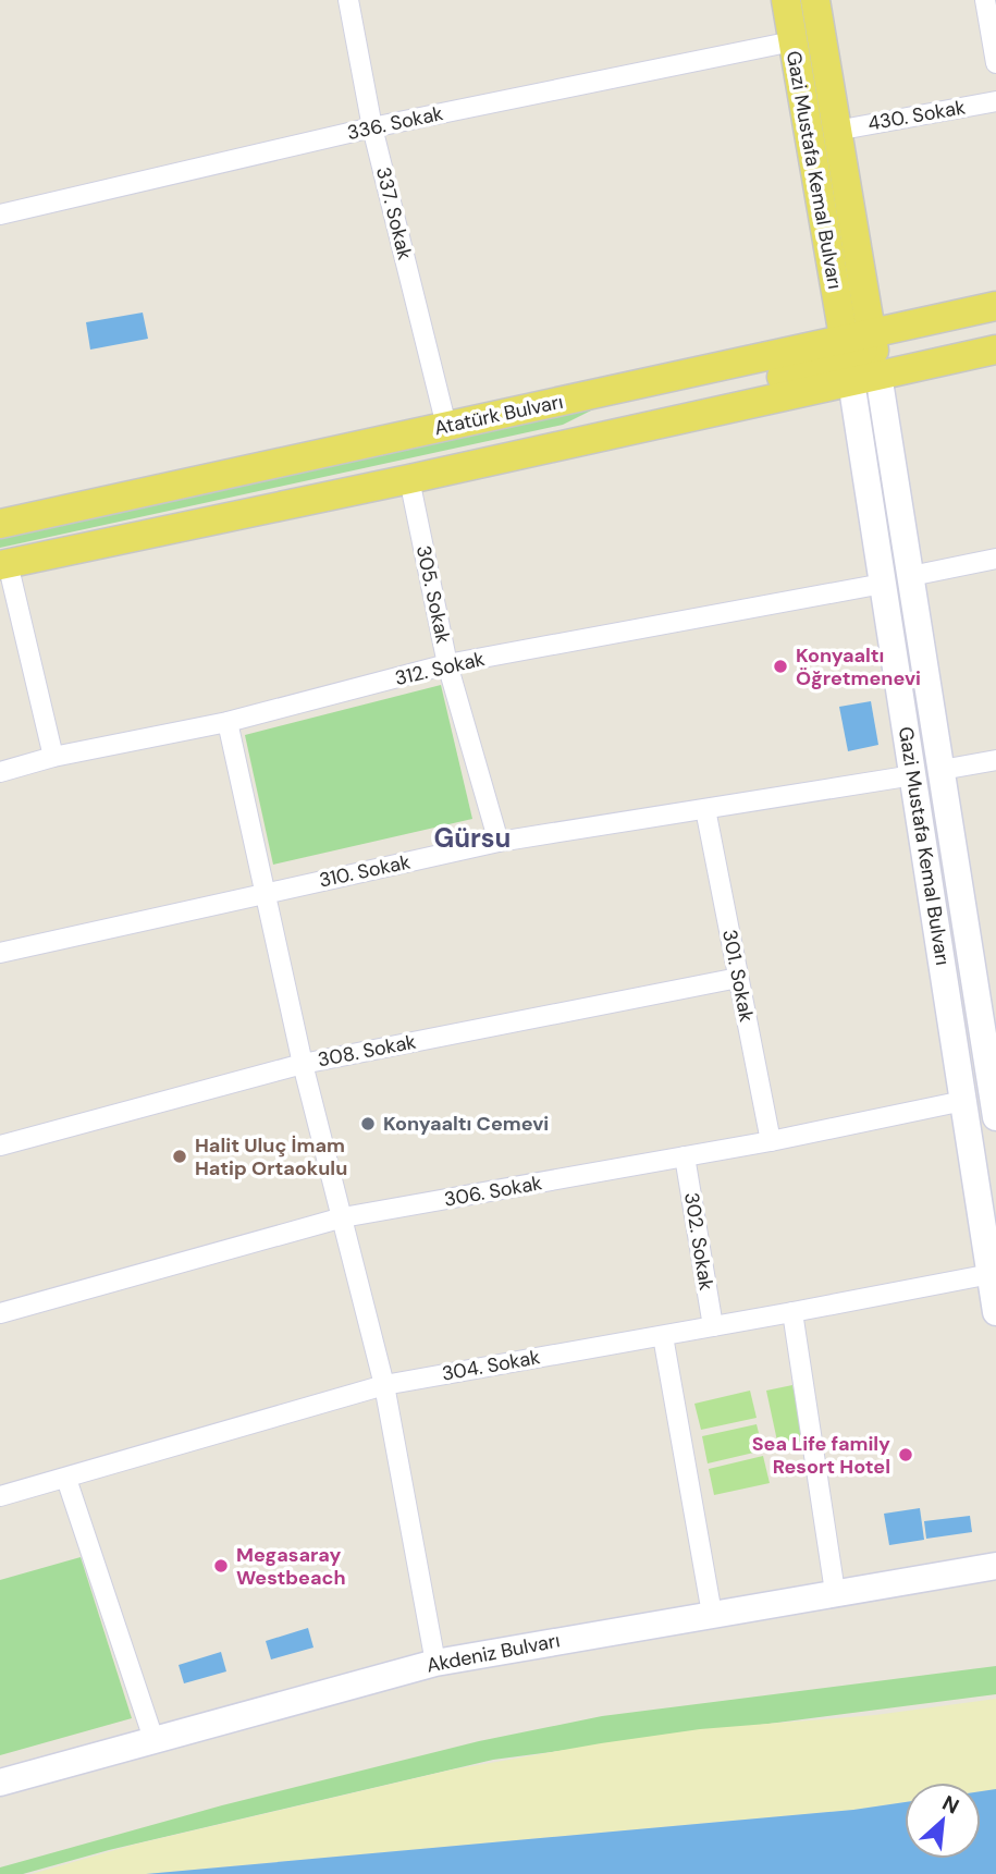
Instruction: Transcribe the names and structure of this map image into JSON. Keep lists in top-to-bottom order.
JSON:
{
  "streets": {
    "main road": [
      "Gazi Mustafa Kemal Bulvarı",
      "Atatürk Bulvarı",
      "306. Sokak",
      "Akdeniz Bulvarı"
    ],
    "street": [
      "430. Sokak",
      "336. Sokak",
      "337. Sokak",
      "305. Sokak",
      "312. Sokak",
      "310. Sokak",
      "301. Sokak",
      "308. Sokak",
      "302. Sokak",
      "304. Sokak"
    ]
  },
  "crossings": [
    ["430. Sokak", "Gazi Mustafa Kemal Bulvarı"],
    ["336. Sokak", "Gazi Mustafa Kemal Bulvarı"],
    ["336. Sokak", "337. Sokak"],
    ["Gazi Mustafa Kemal Bulvarı", "Atatürk Bulvarı"],
    ["Gazi Mustafa Kemal Bulvarı", "312. Sokak"],
    ["Gazi Mustafa Kemal Bulvarı", "310. Sokak"],
    ["Gazi Mustafa Kemal Bulvarı", "306. Sokak"],
    ["Gazi Mustafa Kemal Bulvarı", "304. Sokak"],
    ["337. Sokak", "Atatürk Bulvarı"],
    ["305. Sokak", "312. Sokak"],
    ["305. Sokak", "310. Sokak"],
    ["310. Sokak", "301. Sokak"],
    ["301. Sokak", "308. Sokak"],
    ["301. Sokak", "306. Sokak"],
    ["306. Sokak", "302. Sokak"],
    ["302. Sokak", "304. Sokak"]
  ],
  "districts": ["Gürsu"],
  "places": [
    "Konyaaltı Öğretmenevi",
    "Konyaaltı Cemevi",
    "Halit Uluç İmam Hatip Ortaokulu",
    "Sea Life family Resort Hotel",
    "Megasaray Westbeach"
  ],
  "north": "top right"
}
